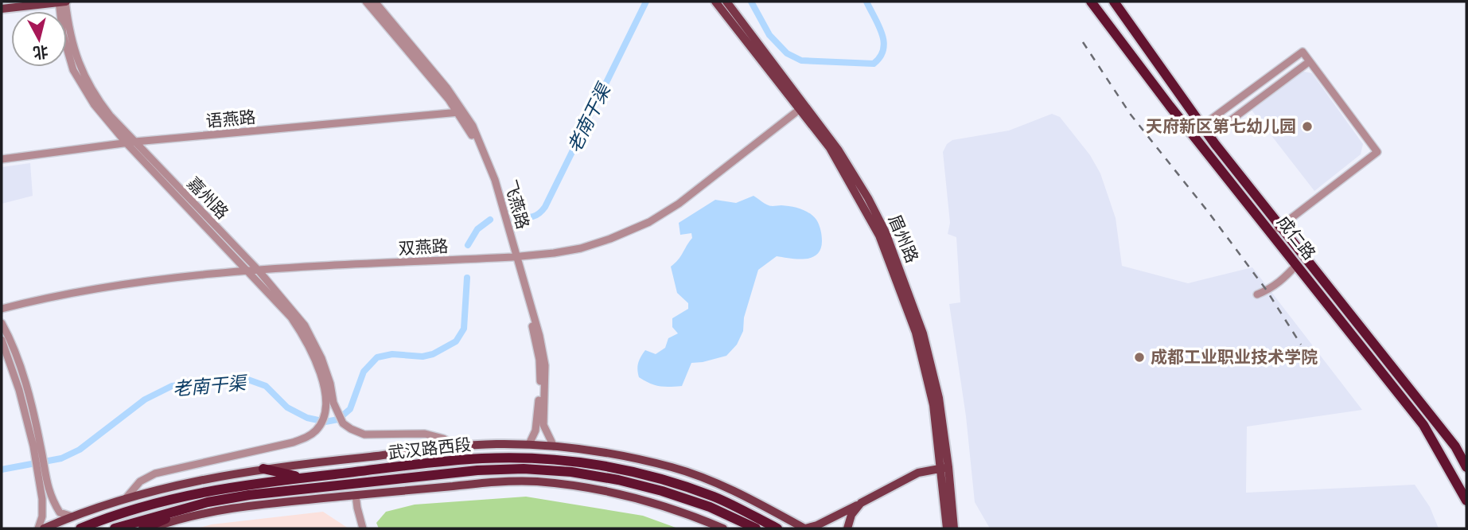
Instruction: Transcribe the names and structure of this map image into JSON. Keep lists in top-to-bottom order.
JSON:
{
  "streets": {
    "highway": ["成仁路", "武汉路西段"],
    "street": [
      "语燕路",
      "嘉州路",
      "飞燕路",
      "双燕路"
    ]
  },
  "crossings": [
    ["语燕路", "嘉州路"],
    ["语燕路", "飞燕路"],
    ["嘉州路", "双燕路"],
    ["飞燕路", "双燕路"]
  ],
  "water": ["老南干渠"],
  "places": ["天府新区第七幼儿园", "成都工业职业技术学院"],
  "north": "bottom"
}
